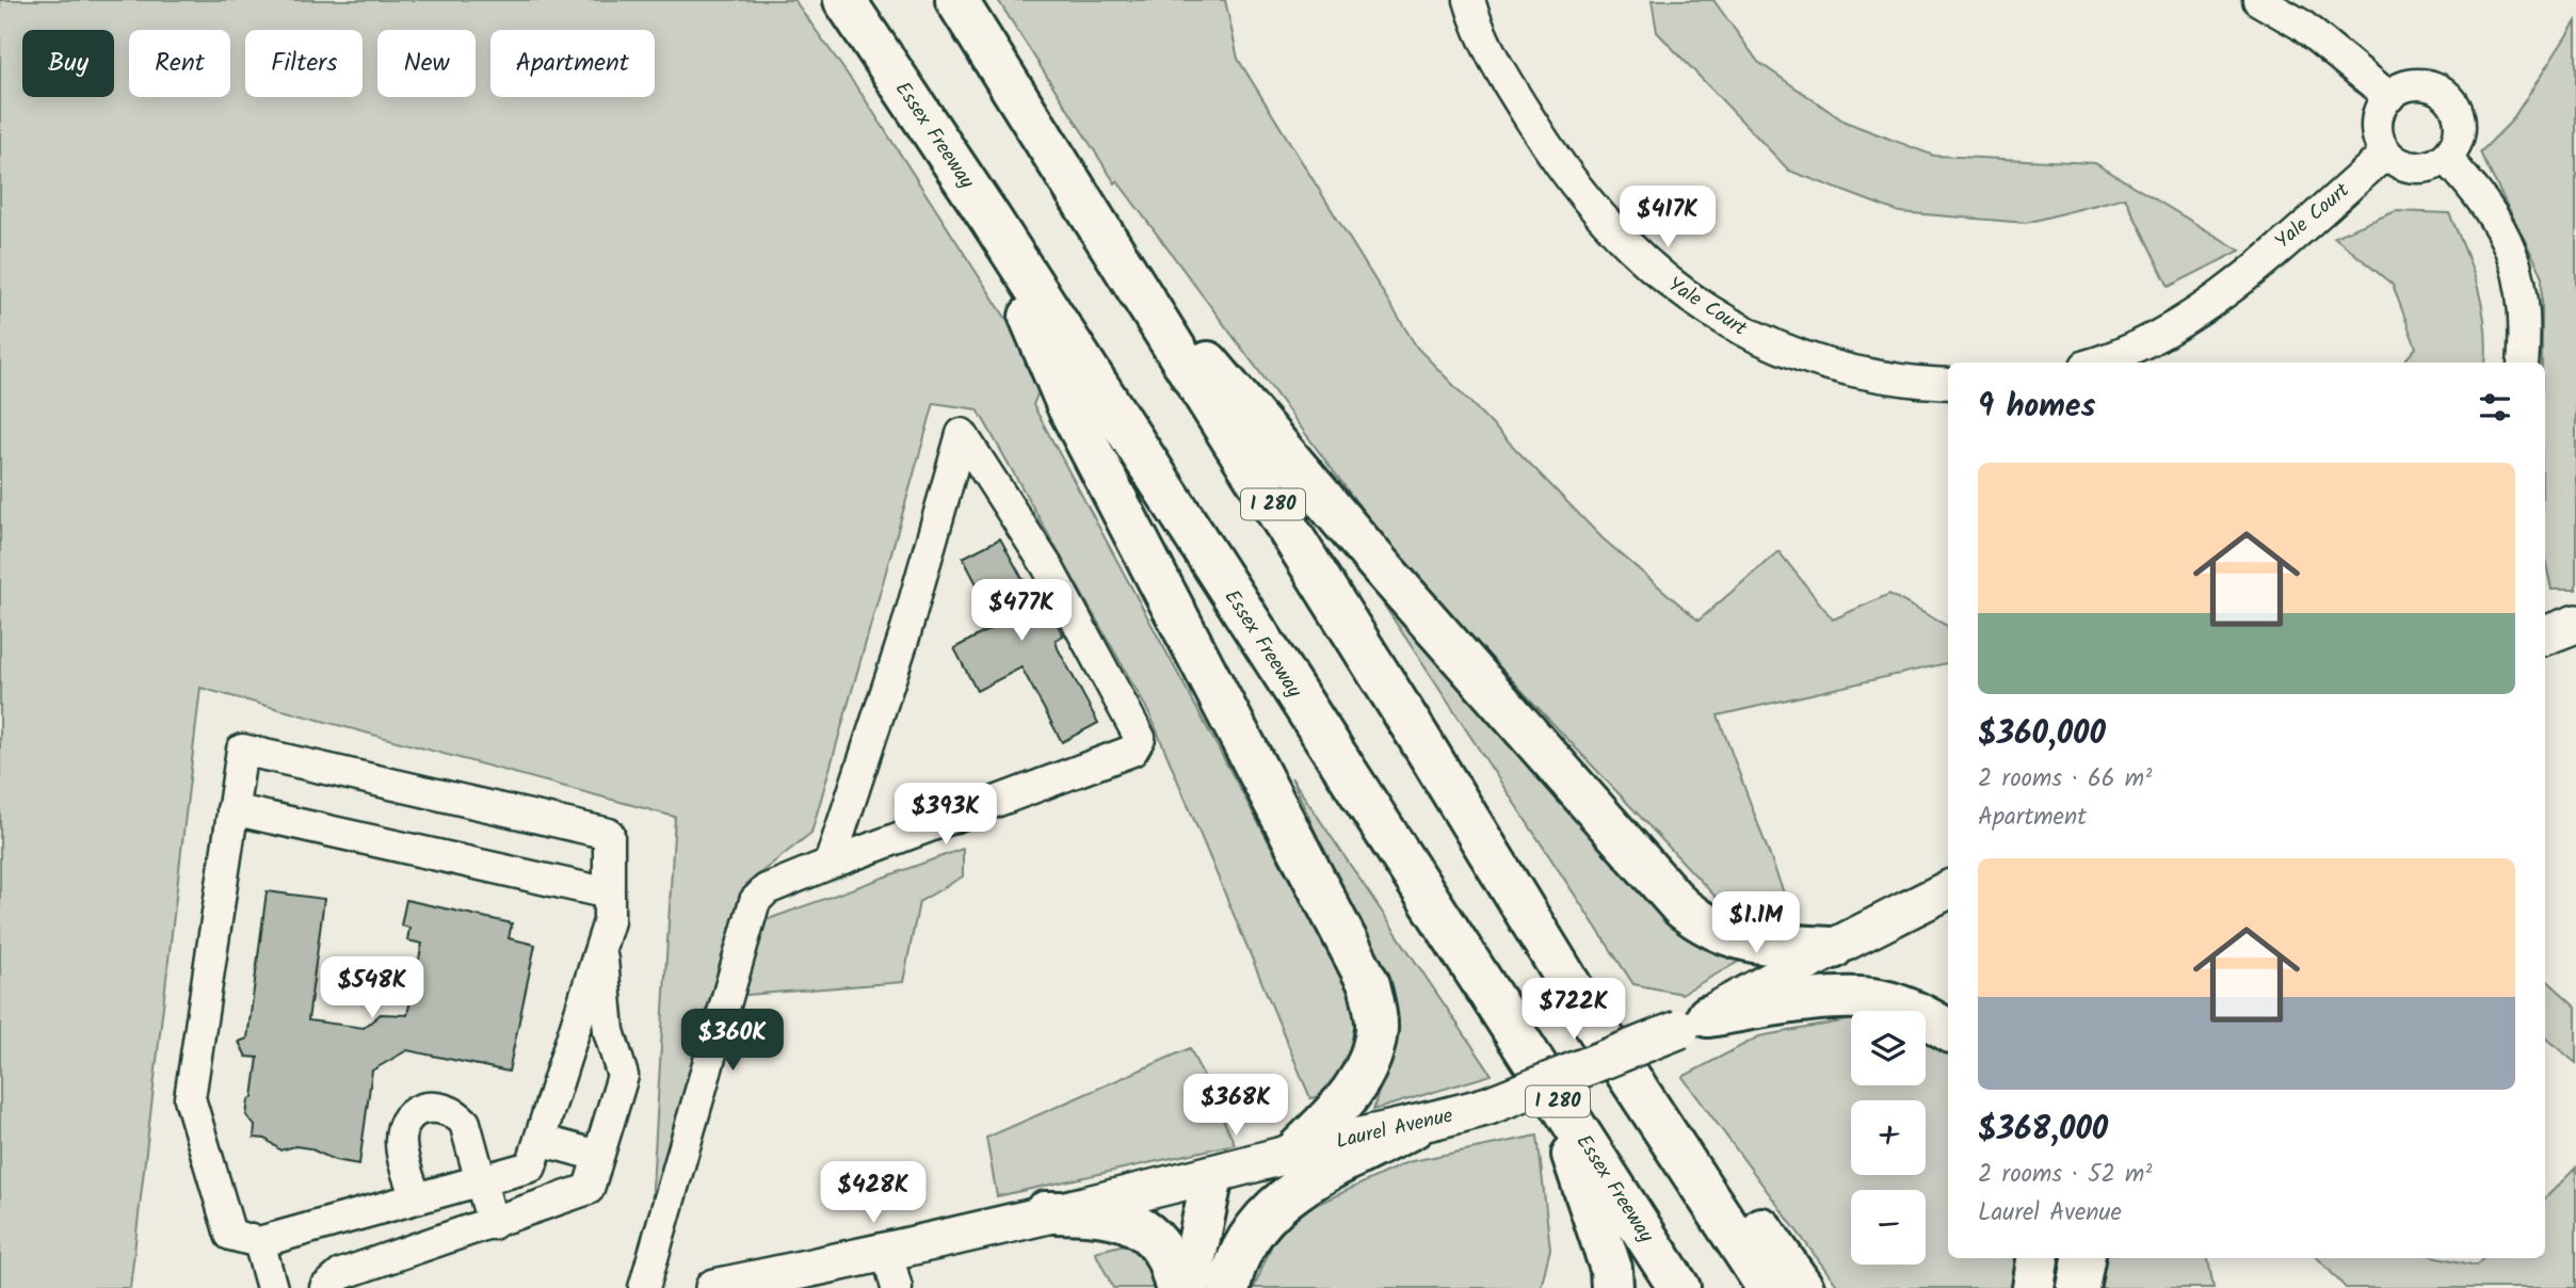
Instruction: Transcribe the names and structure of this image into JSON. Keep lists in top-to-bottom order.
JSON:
{
  "streets": {
    "highway": ["Essex Freeway", "I 280"],
    "main road": ["Laurel Avenue"],
    "street": ["Yale Court"]
  },
  "page": {
    "chip": [
      "Buy",
      "Rent",
      "Filters",
      "New",
      "Apartment"
    ],
    "price": [
      "$417K",
      "$477K",
      "$393K",
      "$1.1M",
      "$548K",
      "$722K",
      "$360K",
      "$368K",
      "$428K"
    ],
    "heading": "9 homes",
    "list": [
      {
        "name": "$360,000",
        "note": "2 rooms · 66 m² · Apartment"
      },
      {
        "name": "$368,000",
        "note": "2 rooms · 52 m² · Laurel Avenue"
      }
    ],
    "map_buttons": ["+", "−"]
  }
}
